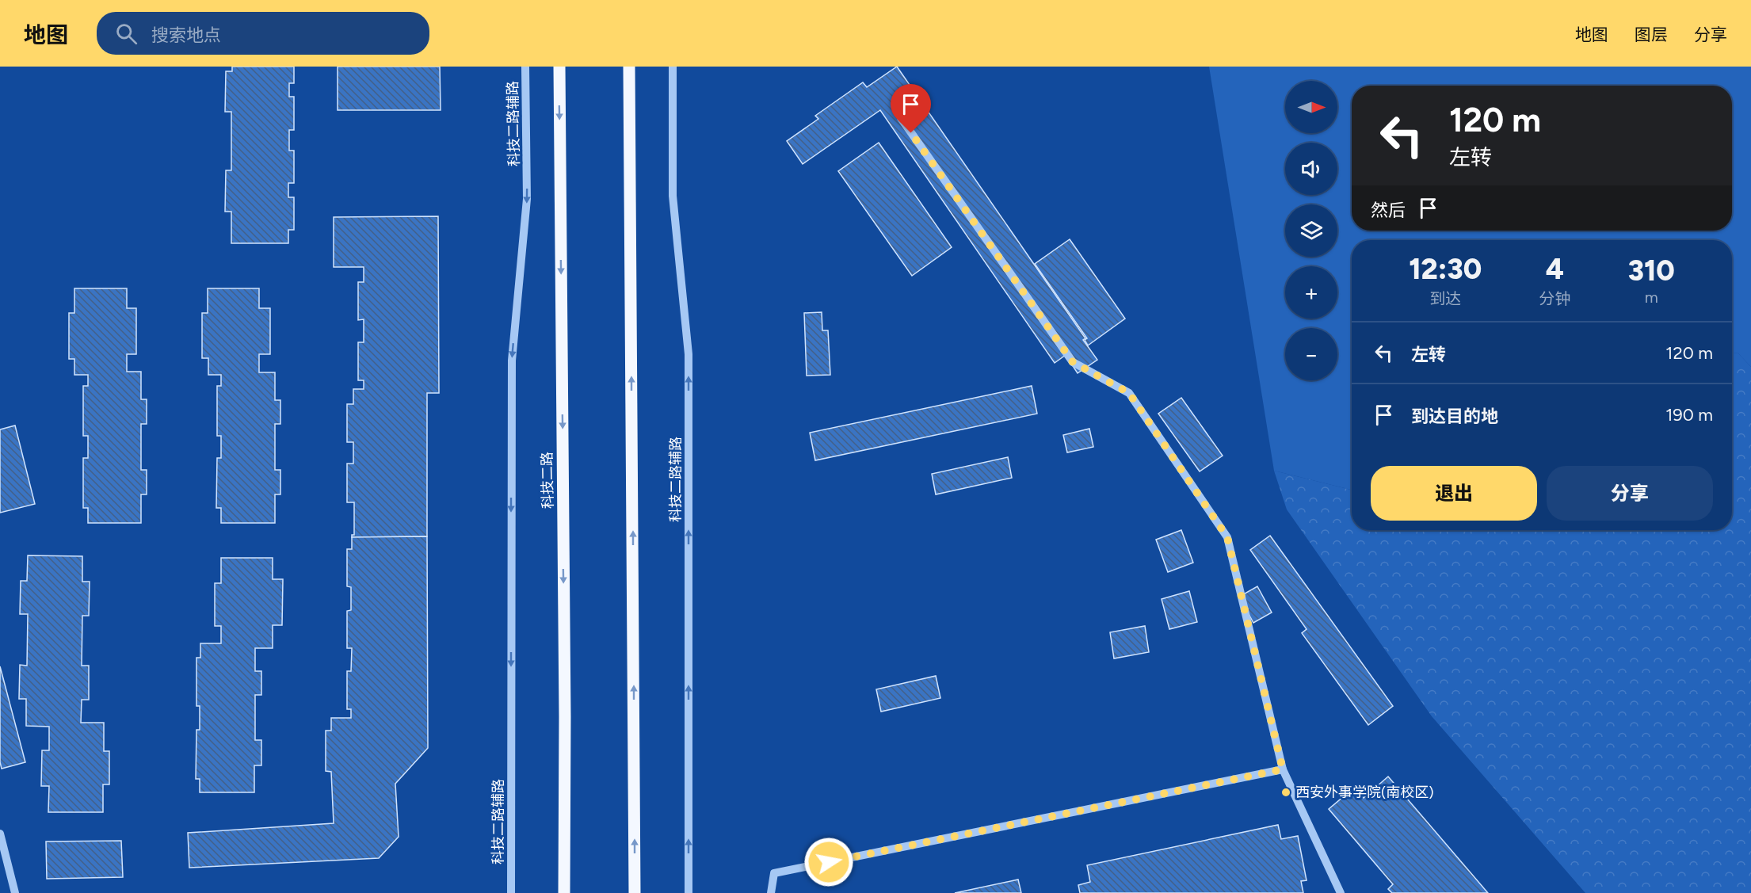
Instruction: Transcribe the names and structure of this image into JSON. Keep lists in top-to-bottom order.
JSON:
{
  "streets": {
    "main road": ["科技二路"],
    "street": ["科技二路辅路"]
  },
  "places": ["西安外事学院(南校区)"],
  "north": "right",
  "page": {
    "header": "地图",
    "search": "搜索地点",
    "nav": ["地图", "图层", "分享"],
    "map_buttons": ["+", "−"],
    "turn": ["120 m", "左转"],
    "then": "然后",
    "eta": [
      "12:30",
      "到达",
      "4",
      "分钟",
      "310",
      "m"
    ],
    "list": [
      {
        "name": "左转",
        "value": "120 m"
      },
      {
        "name": "到达目的地",
        "value": "190 m"
      }
    ],
    "buttons": ["退出", "分享"]
  }
}
